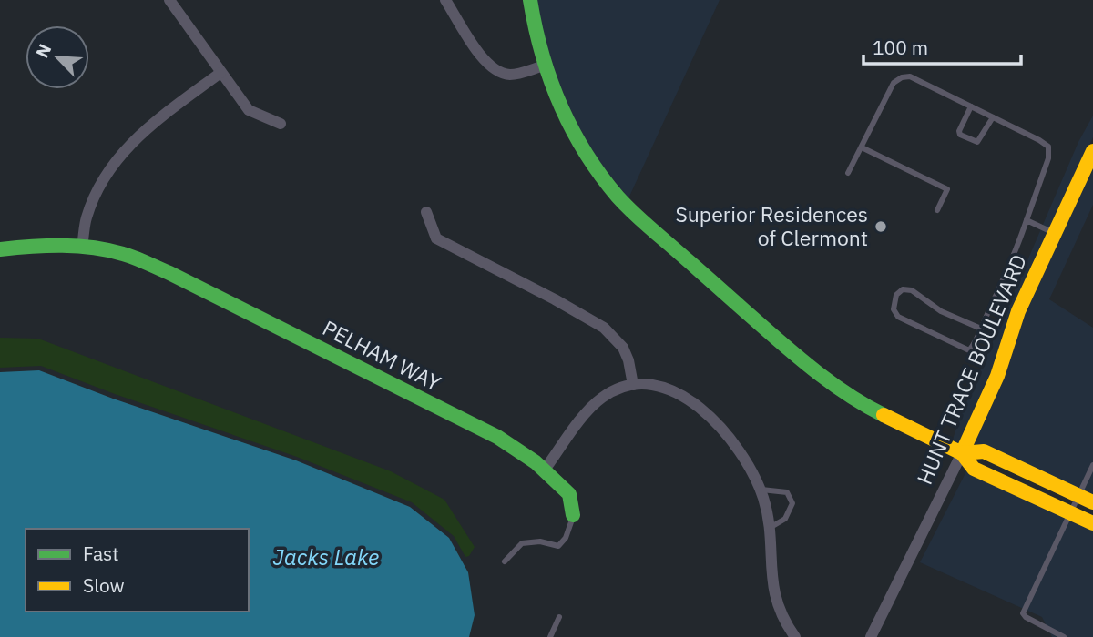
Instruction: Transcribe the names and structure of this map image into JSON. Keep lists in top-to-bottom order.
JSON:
{
  "streets": {
    "street": ["PELHAM WAY", "HUNT TRACE BOULEVARD"]
  },
  "water": ["Jacks Lake"],
  "places": ["Superior Residences of Clermont"],
  "legend": ["Fast", "Slow"],
  "scale_bar": "100 m",
  "north": "top left"
}
